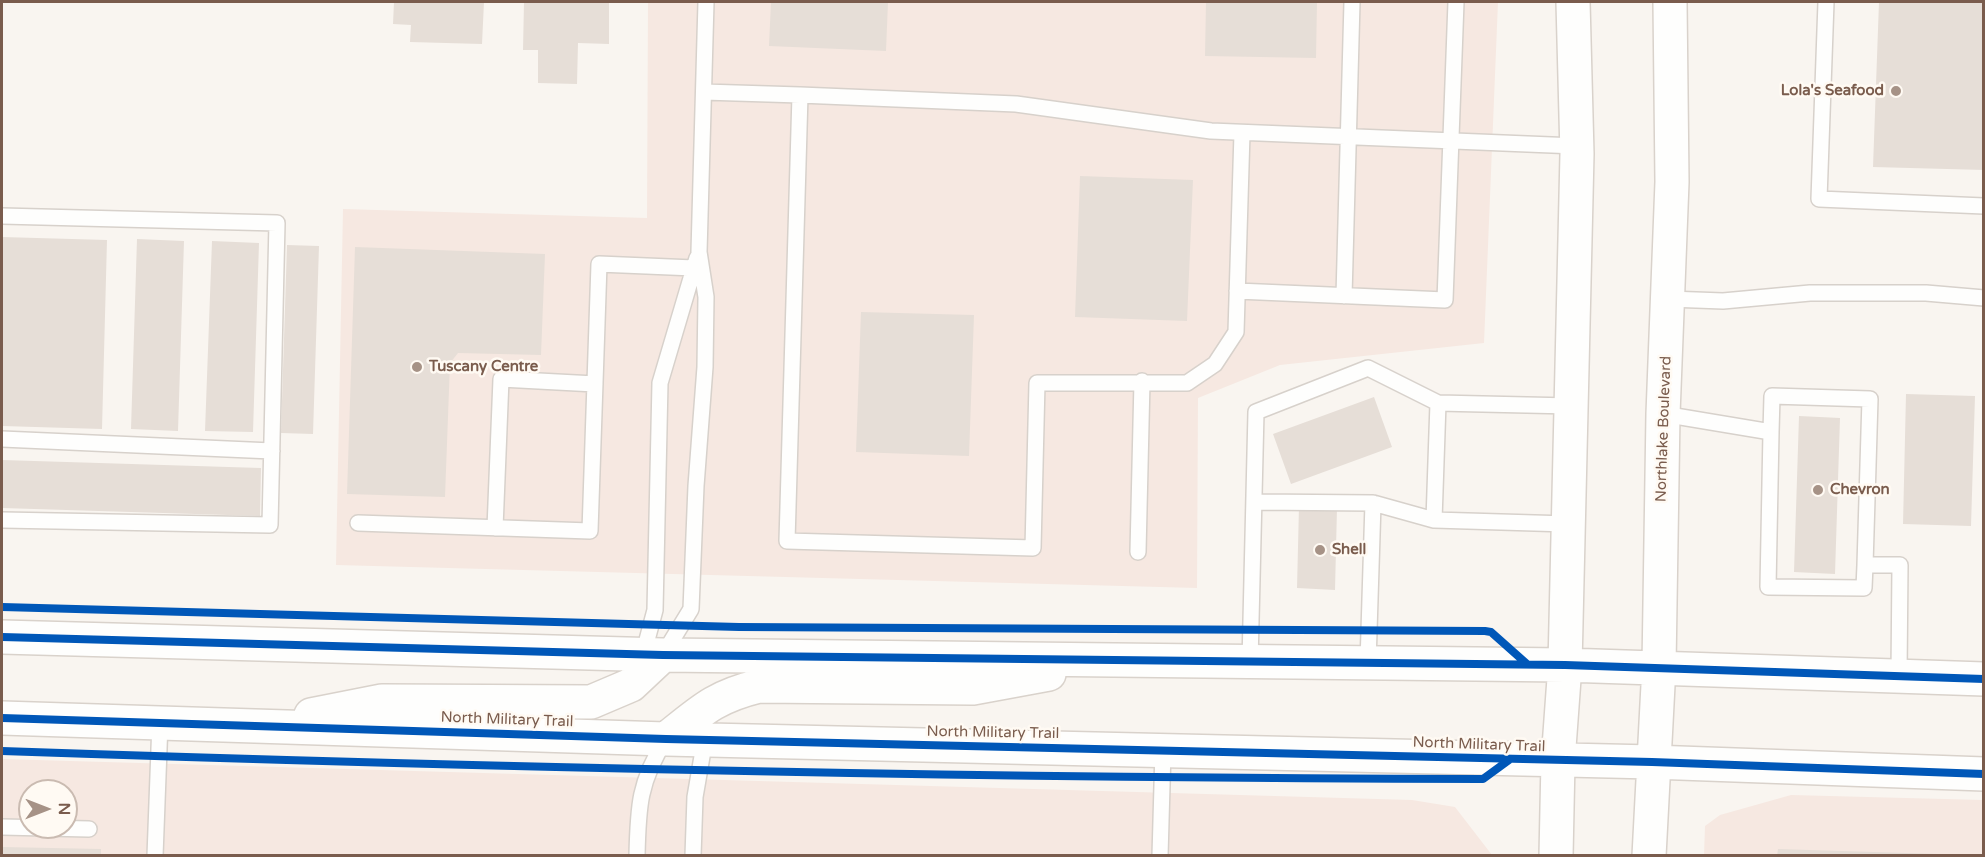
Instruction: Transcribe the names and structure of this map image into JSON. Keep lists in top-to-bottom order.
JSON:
{
  "streets": {
    "main road": ["Northlake Boulevard", "North Military Trail"]
  },
  "crossings": [
    ["Northlake Boulevard", "North Military Trail"]
  ],
  "places": [
    "Lola's Seafood",
    "Tuscany Centre",
    "Chevron",
    "Shell"
  ],
  "north": "right"
}
